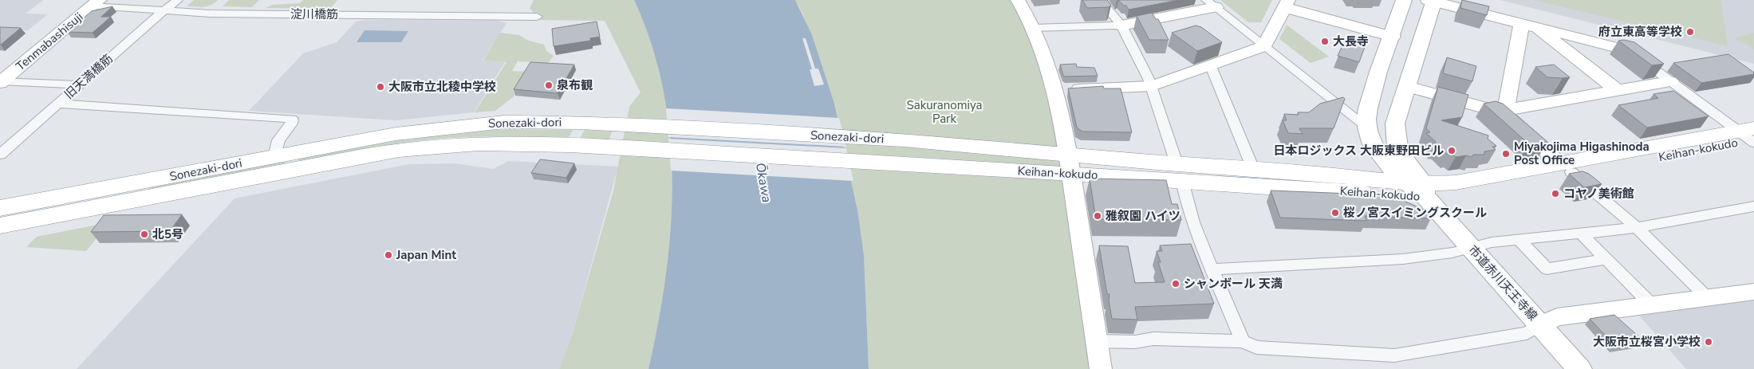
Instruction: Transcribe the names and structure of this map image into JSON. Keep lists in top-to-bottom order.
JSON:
{
  "streets": {
    "highway": ["Sonezaki-dori", "Keihan-kokudo"],
    "main road": ["市道赤川天王寺線"],
    "street": ["淀川橋筋", "Tenmabashisuji", "旧天満橋筋"]
  },
  "crossings": [
    ["淀川橋筋", "Tenmabashisuji"],
    ["淀川橋筋", "旧天満橋筋"],
    ["Sonezaki-dori", "Keihan-kokudo"],
    ["Keihan-kokudo", "市道赤川天王寺線"]
  ],
  "water": ["Ōkawa"],
  "parks": ["Sakuranomiya Park"],
  "places": [
    "府立東高等学校",
    "大長寺",
    "泉布観",
    "大阪市立北稜中学校",
    "日本ロジックス 大阪東野田ビル",
    "Miyakojima Higashinoda Post Office",
    "コヤノ美術館",
    "桜ノ宮スイミングスクール",
    "雅叙園 ハイツ",
    "北5号",
    "Japan Mint",
    "シャンボール 天満",
    "大阪市立桜宮小学校"
  ]
}
